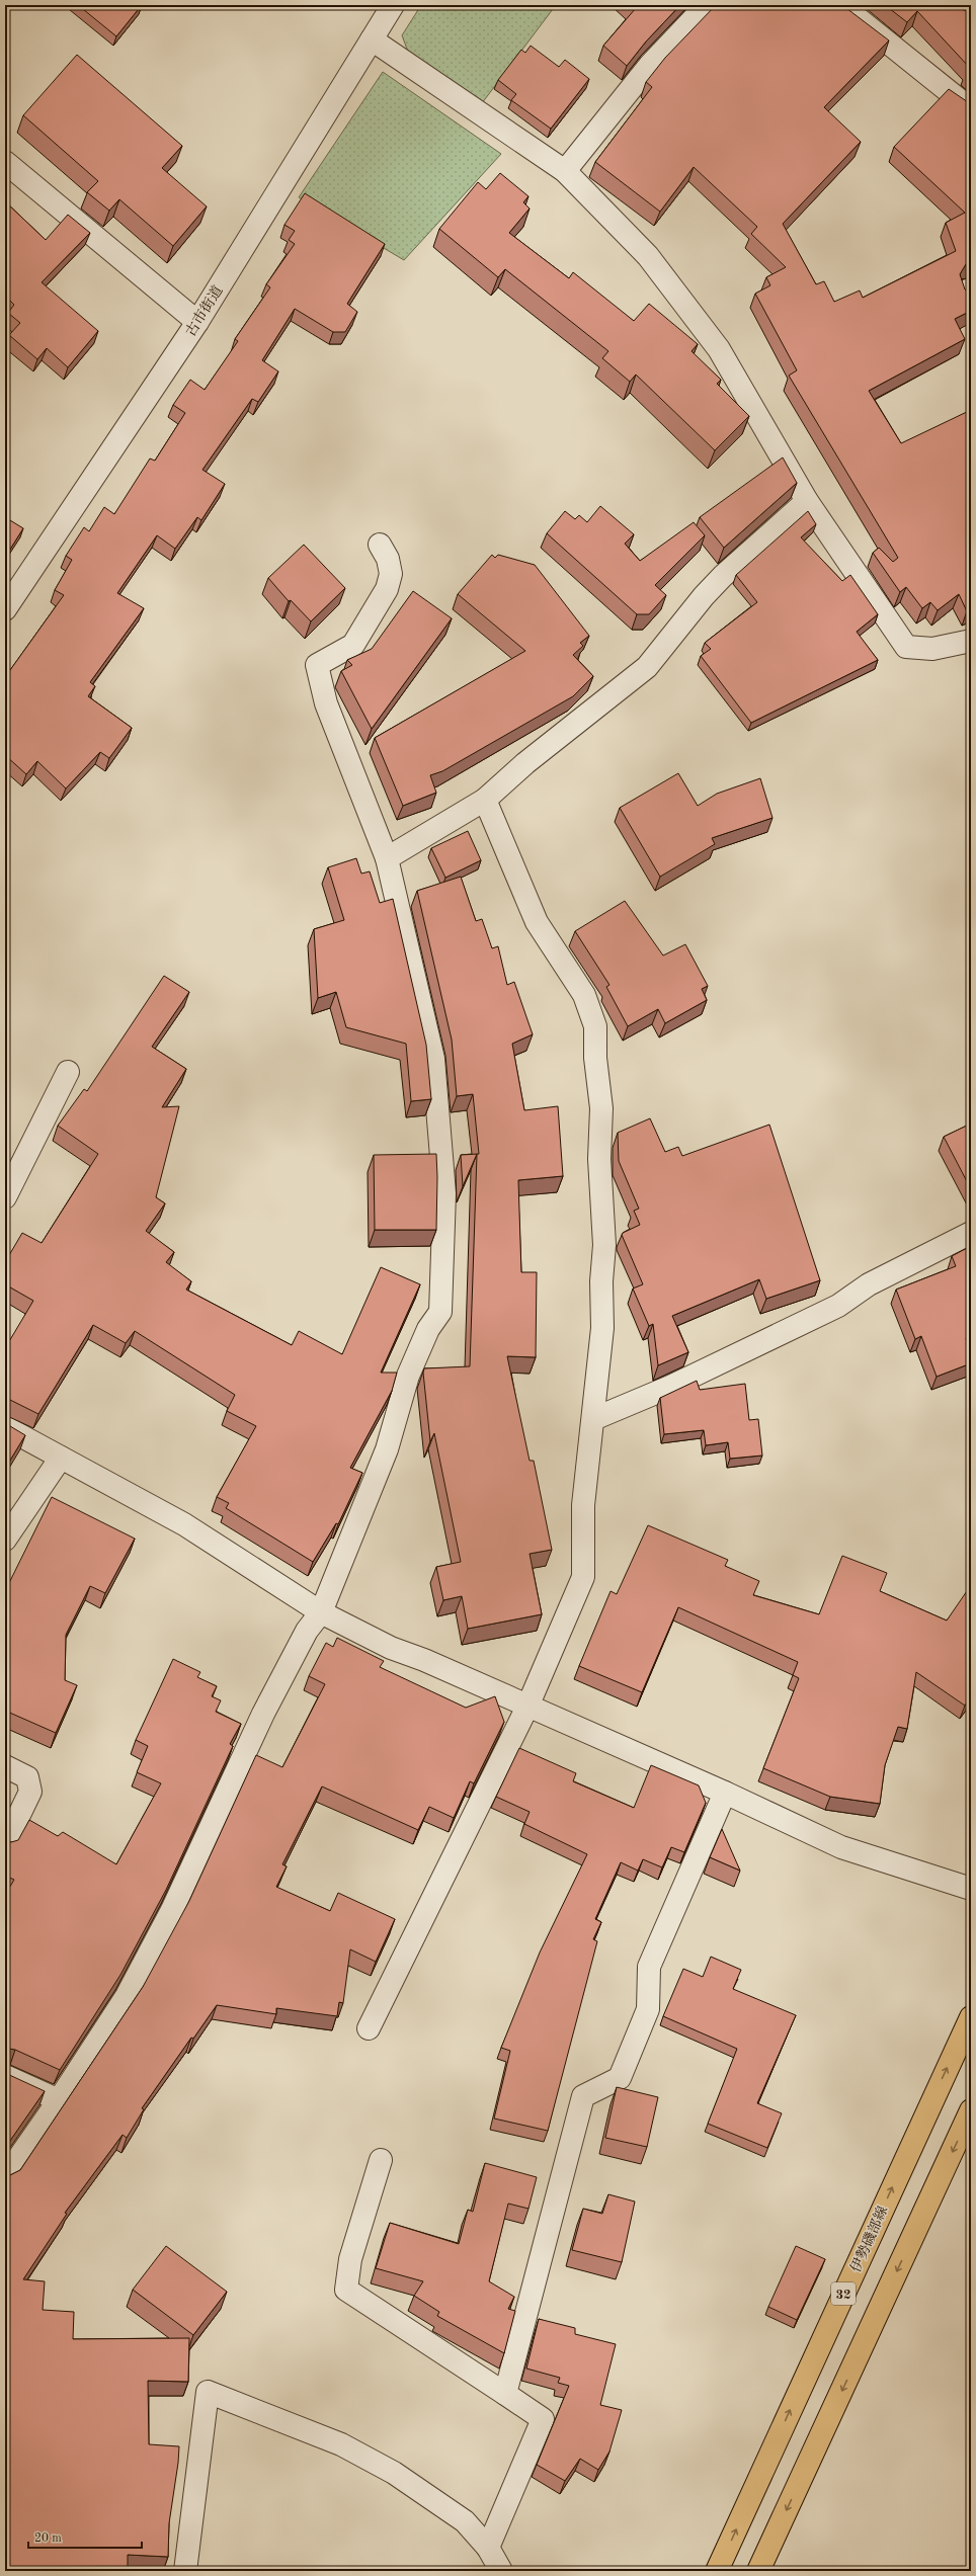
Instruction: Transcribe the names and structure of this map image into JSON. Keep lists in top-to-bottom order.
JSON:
{
  "streets": {
    "main road": ["伊勢磯部線", "32"],
    "street": ["古市街道"]
  },
  "scale_bar": "20 m"
}
